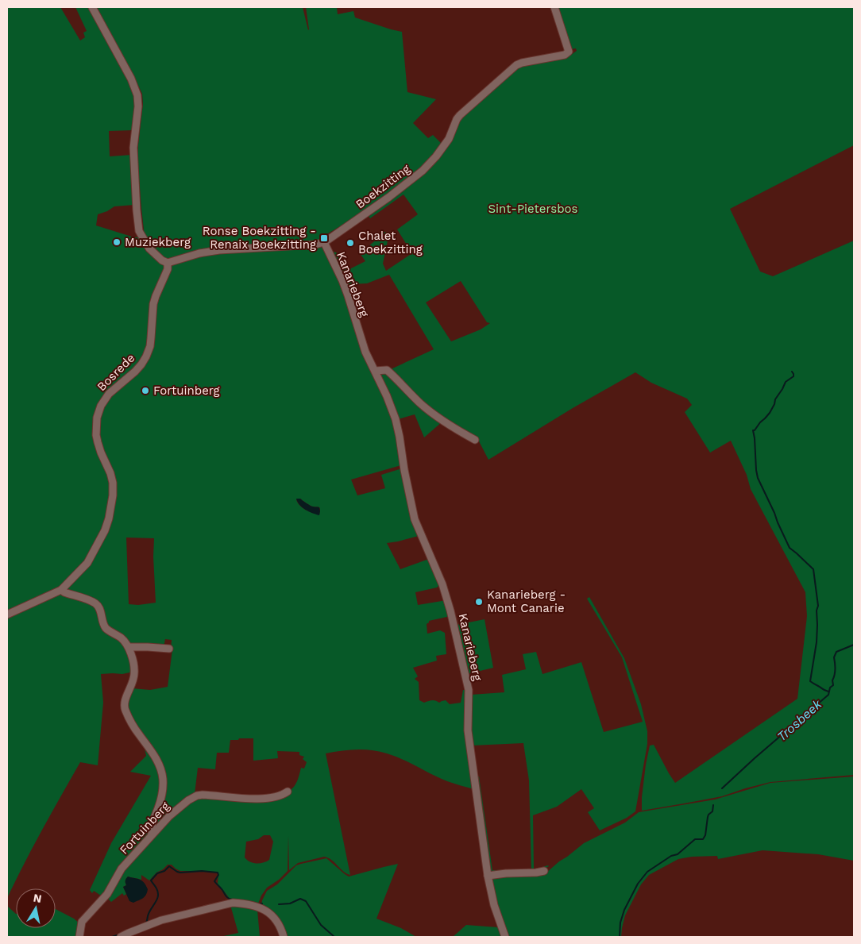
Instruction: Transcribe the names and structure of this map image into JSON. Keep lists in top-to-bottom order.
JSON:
{
  "streets": {
    "street": [
      "Boekzitting",
      "Kanarieberg",
      "Bosrede",
      "Fortuinberg"
    ]
  },
  "crossings": [
    ["Boekzitting", "Kanarieberg"],
    ["Boekzitting", "Bosrede"]
  ],
  "water": ["Trosbeek"],
  "parks": ["Sint-Pietersbos"],
  "places": {
    "transit": ["Ronse Boekzitting - Renaix Boekzitting"],
    "other": [
      "Muziekberg",
      "Chalet Boekzitting",
      "Fortuinberg",
      "Kanarieberg - Mont Canarie"
    ]
  },
  "north": "top"
}
